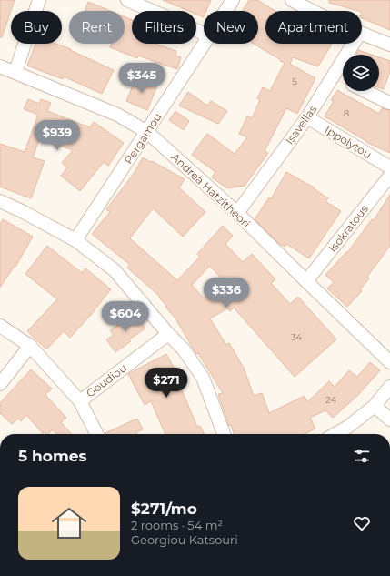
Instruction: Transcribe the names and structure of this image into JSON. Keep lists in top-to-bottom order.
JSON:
{
  "streets": {
    "street": [
      "Isavellas",
      "Pergamou",
      "Ippolytou",
      "Andrea Hatzitheori",
      "Isokratous",
      "Goudiou"
    ]
  },
  "crossings": [
    ["Isavellas", "Ippolytou"],
    ["Isavellas", "Andrea Hatzitheori"],
    ["Pergamou", "Andrea Hatzitheori"],
    ["Andrea Hatzitheori", "Isokratous"]
  ],
  "house_numbers": [
    "5",
    "8",
    "34",
    "24"
  ],
  "page": {
    "chip": [
      "Buy",
      "Rent",
      "Filters",
      "New",
      "Apartment"
    ],
    "price": [
      "$345",
      "$939",
      "$336",
      "$604",
      "$271"
    ],
    "heading": "5 homes",
    "list": [
      {
        "name": "$271/mo",
        "note": "2 rooms · 54 m² · Georgiou Katsouri"
      }
    ]
  }
}
